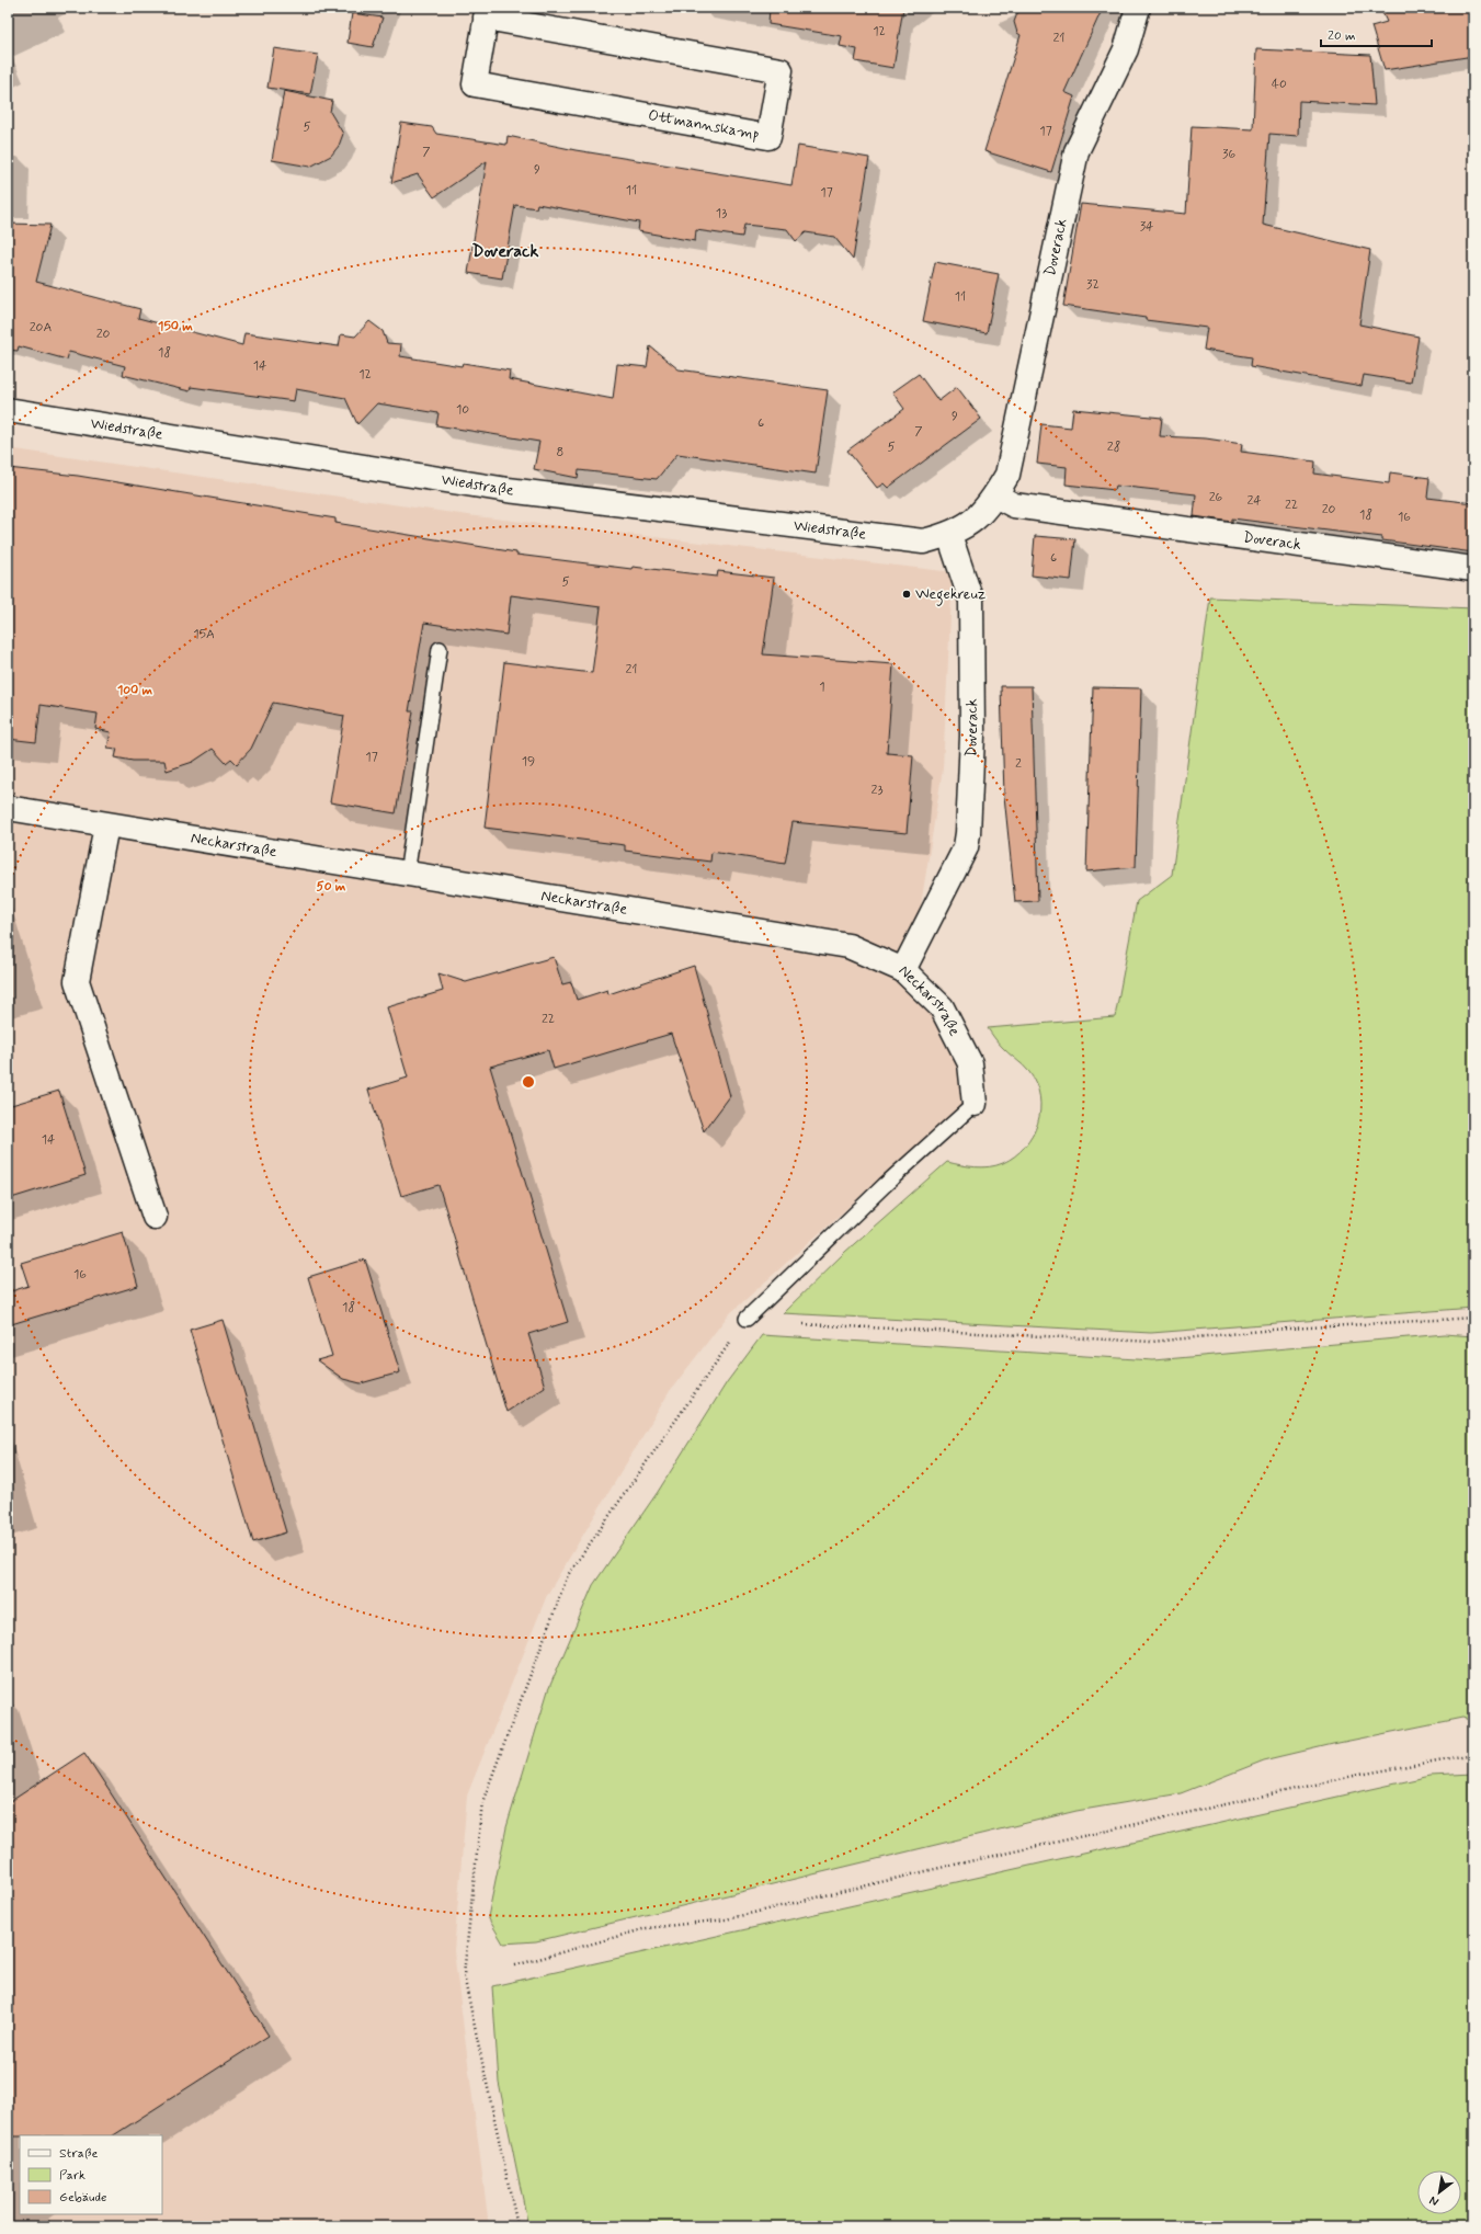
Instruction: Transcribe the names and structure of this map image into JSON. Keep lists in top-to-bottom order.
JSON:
{
  "streets": {
    "street": [
      "Ottmannskamp",
      "Doverack",
      "Wiedstraße",
      "Neckarstraße"
    ]
  },
  "crossings": [
    ["Doverack", "Wiedstraße"],
    ["Doverack", "Neckarstraße"]
  ],
  "districts": ["Doverack"],
  "places": ["Wegekreuz"],
  "house_numbers": [
    "12",
    "21",
    "40",
    "5",
    "17",
    "7",
    "36",
    "9",
    "11",
    "17",
    "13",
    "34",
    "32",
    "11",
    "20A",
    "20",
    "18",
    "14",
    "12",
    "10",
    "9",
    "6",
    "7",
    "5",
    "28",
    "8",
    "26",
    "24",
    "22",
    "20",
    "18",
    "16",
    "6",
    "5",
    "15A",
    "21",
    "1",
    "17",
    "19",
    "2",
    "23",
    "22",
    "14",
    "16",
    "18"
  ],
  "legend": ["Straße", "Park", "Gebäude"],
  "scale_bar": "20 m",
  "north": "bottom left",
  "rings": ["150 m", "100 m", "50 m"]
}
